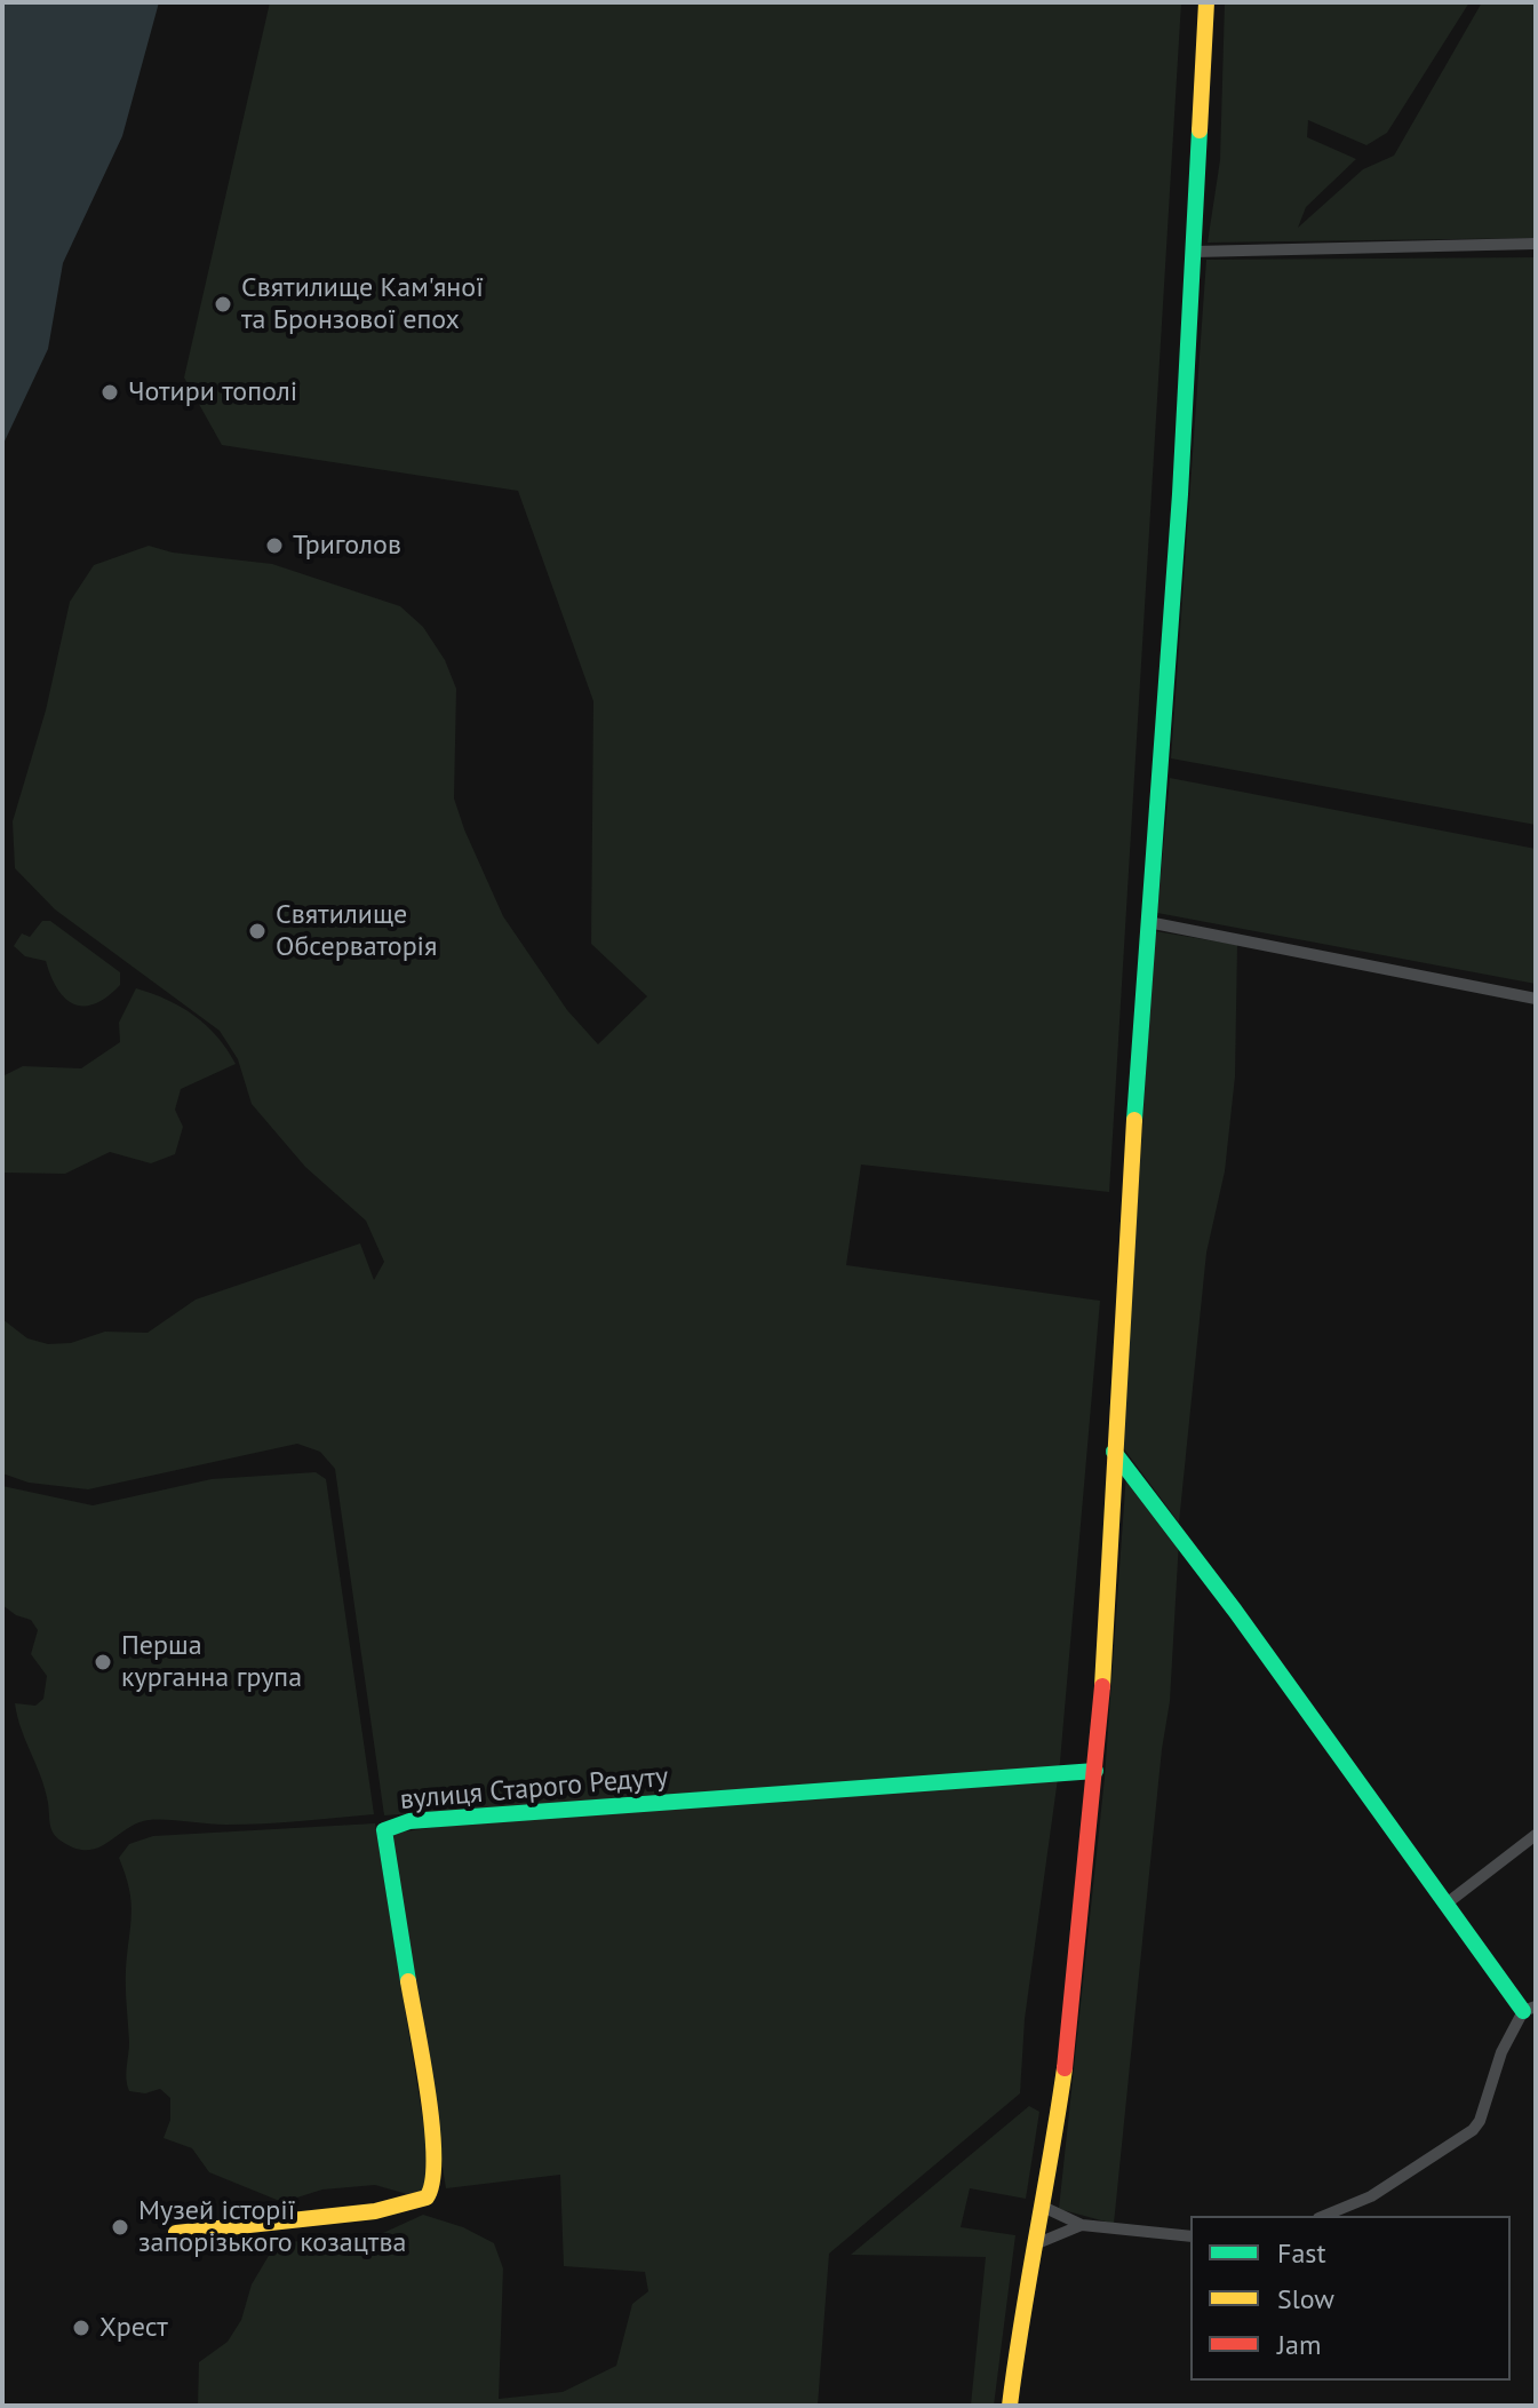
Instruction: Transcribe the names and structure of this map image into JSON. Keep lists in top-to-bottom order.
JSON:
{
  "streets": {
    "main road": ["вулиця Старого Редуту"]
  },
  "places": [
    "Святилище Кам'яної та Бронзової епох",
    "Чотири тополі",
    "Триголов",
    "Святилище Обсерваторія",
    "Перша курганна група",
    "Музей історії запорізького козацтва",
    "Хрест"
  ],
  "legend": ["Fast", "Slow", "Jam"]
}
